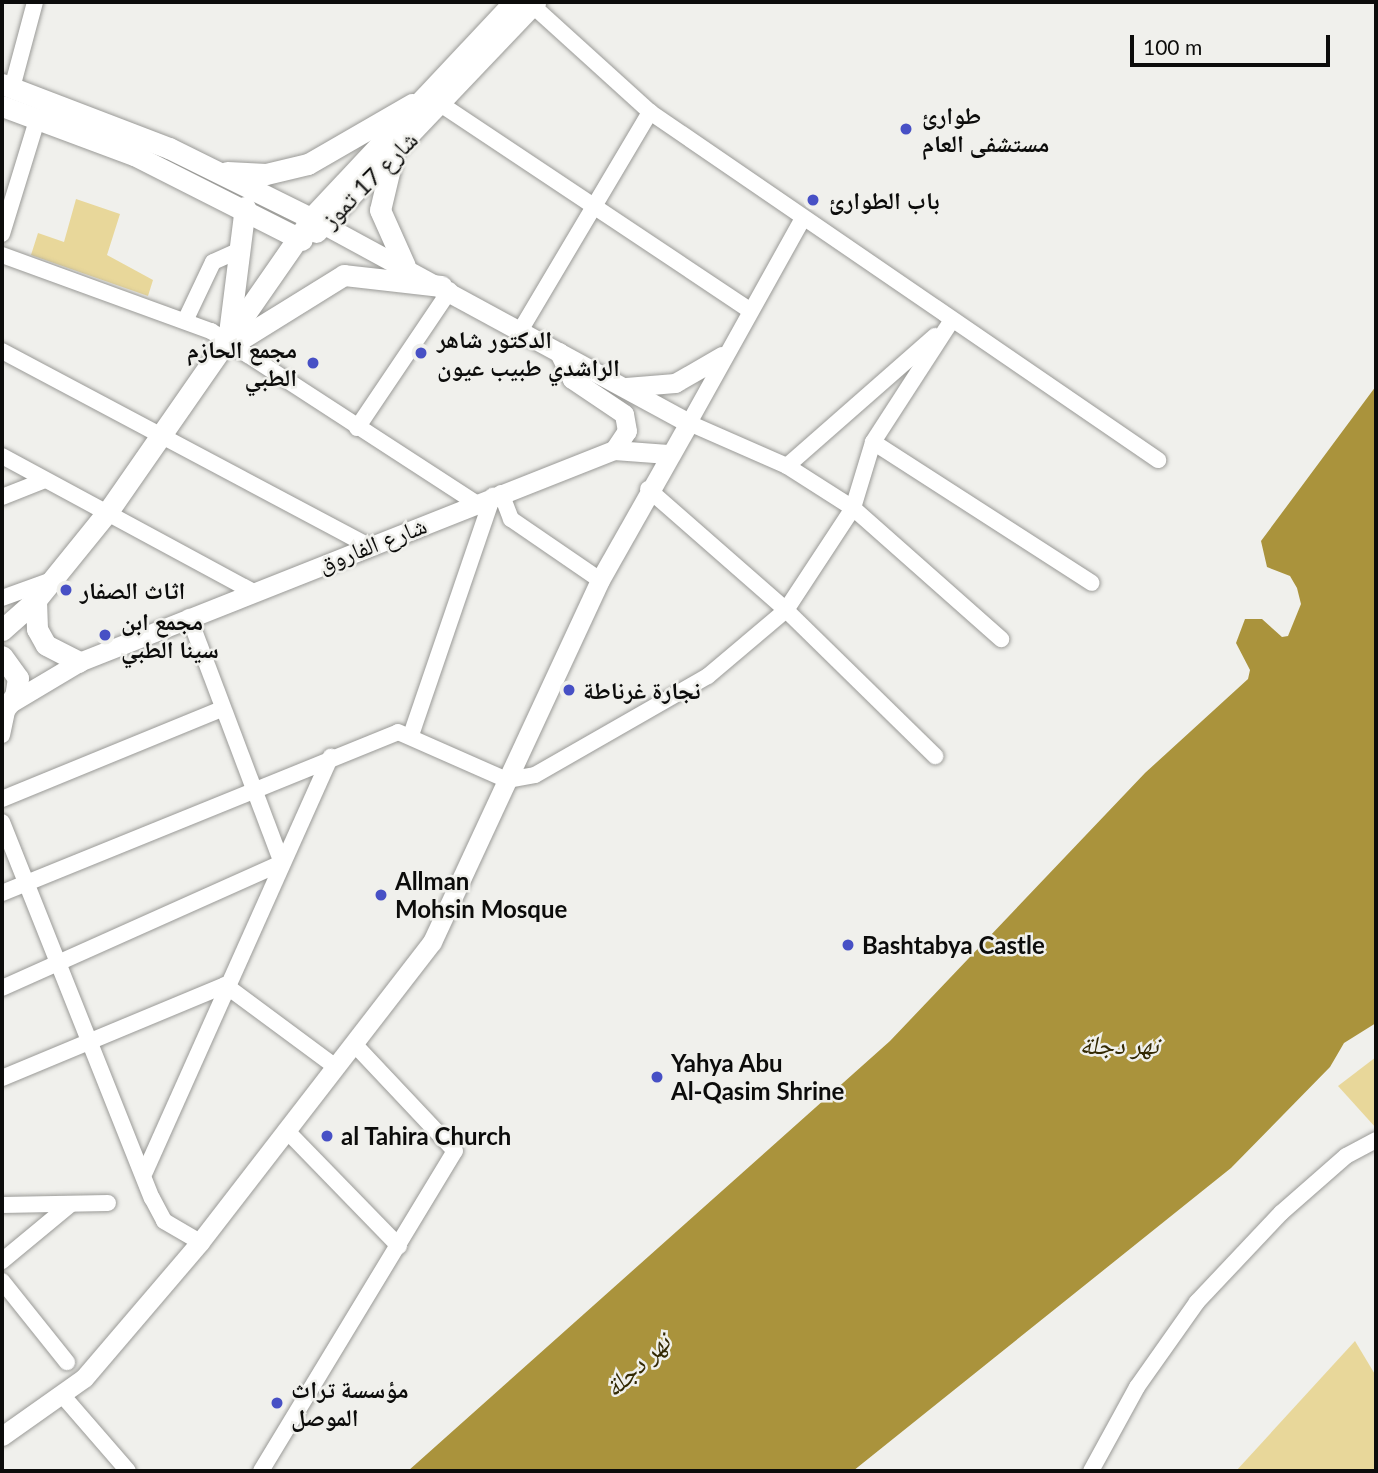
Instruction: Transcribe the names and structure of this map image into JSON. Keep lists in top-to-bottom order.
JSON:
{
  "streets": {
    "main road": ["شارع 17 تموز"],
    "street": ["شارع الفاروق"]
  },
  "water": ["نهر دجلة"],
  "places": [
    "طوارئ مستشفى العام",
    "باب الطوارئ",
    "الدكتور شاهر الراشدي طبيب عيون",
    "مجمع الحازم الطبي",
    "اثاث الصفار",
    "مجمع ابن سينا الطبي",
    "نجارة غرناطة",
    "Allman Mohsin Mosque",
    "Bashtabya Castle",
    "Yahya Abu Al-Qasim Shrine",
    "al Tahira Church",
    "مؤسسة تراث الموصل"
  ],
  "scale_bar": "100 m"
}
